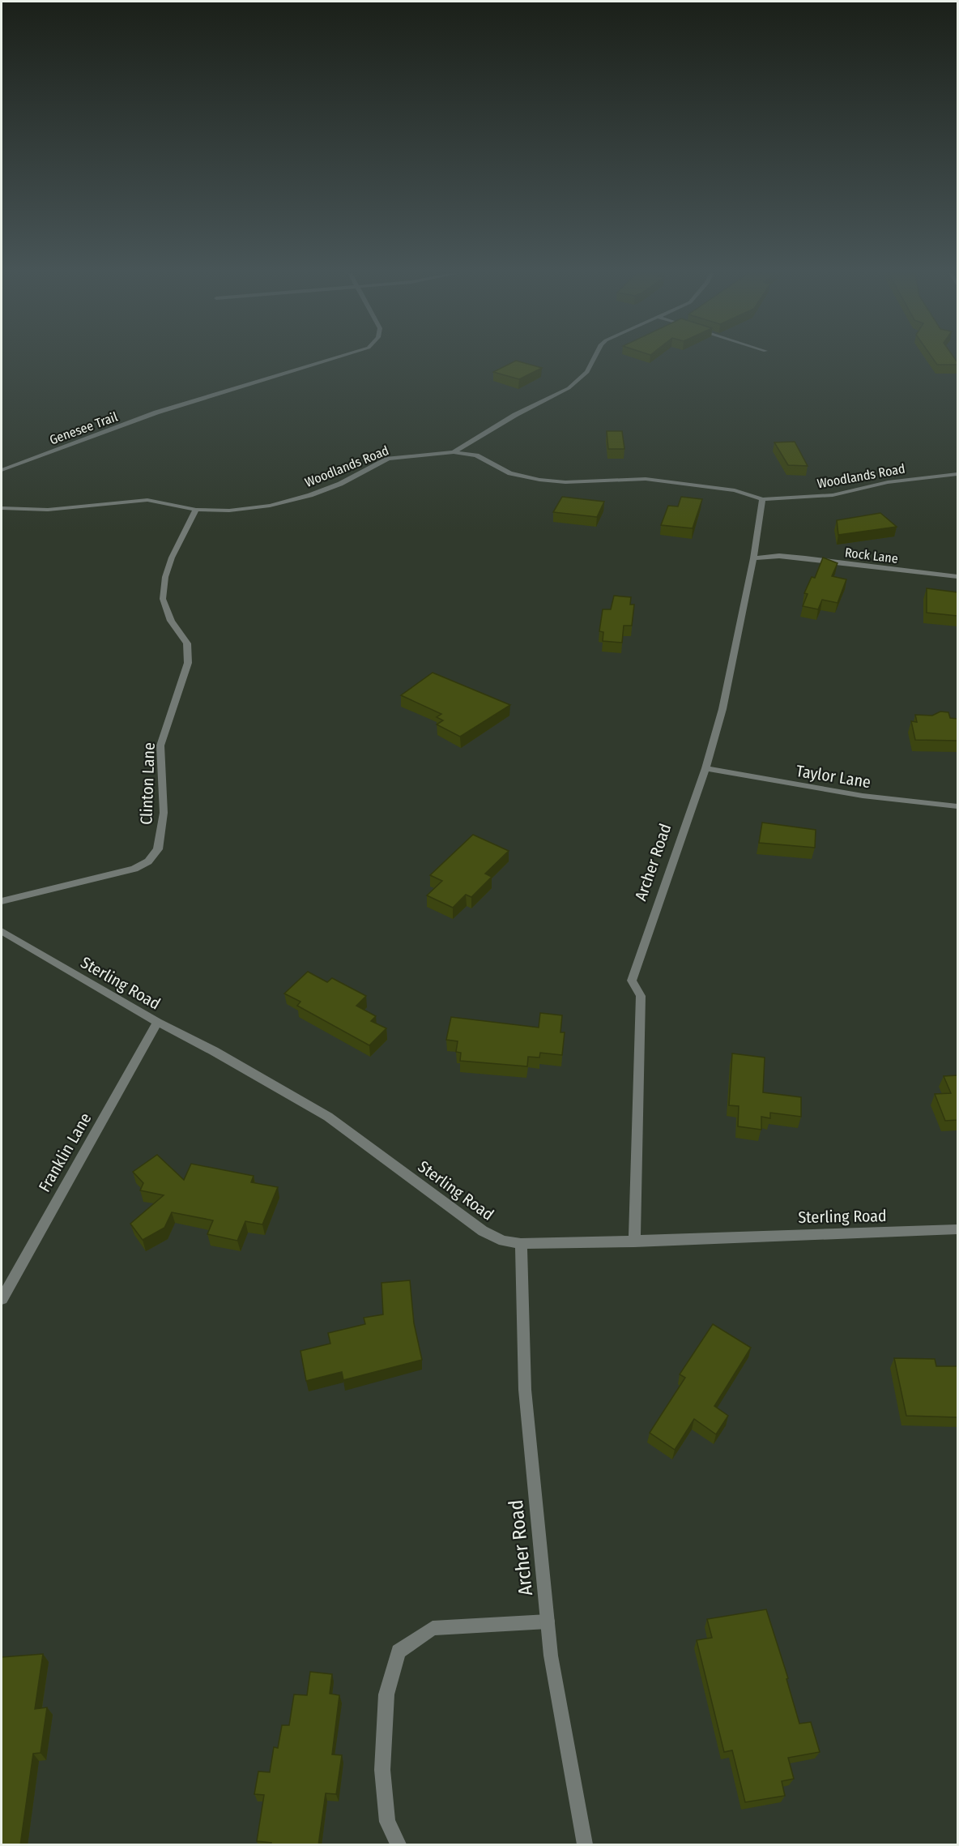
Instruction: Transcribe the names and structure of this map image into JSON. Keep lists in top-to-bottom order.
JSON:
{
  "streets": {
    "street": [
      "Genesee Trail",
      "Woodlands Road",
      "Rock Lane",
      "Taylor Lane",
      "Clinton Lane",
      "Archer Road",
      "Sterling Road",
      "Franklin Lane"
    ]
  },
  "crossings": [
    ["Woodlands Road", "Clinton Lane"],
    ["Woodlands Road", "Archer Road"],
    ["Rock Lane", "Archer Road"],
    ["Taylor Lane", "Archer Road"],
    ["Archer Road", "Sterling Road"],
    ["Sterling Road", "Franklin Lane"]
  ]
}
